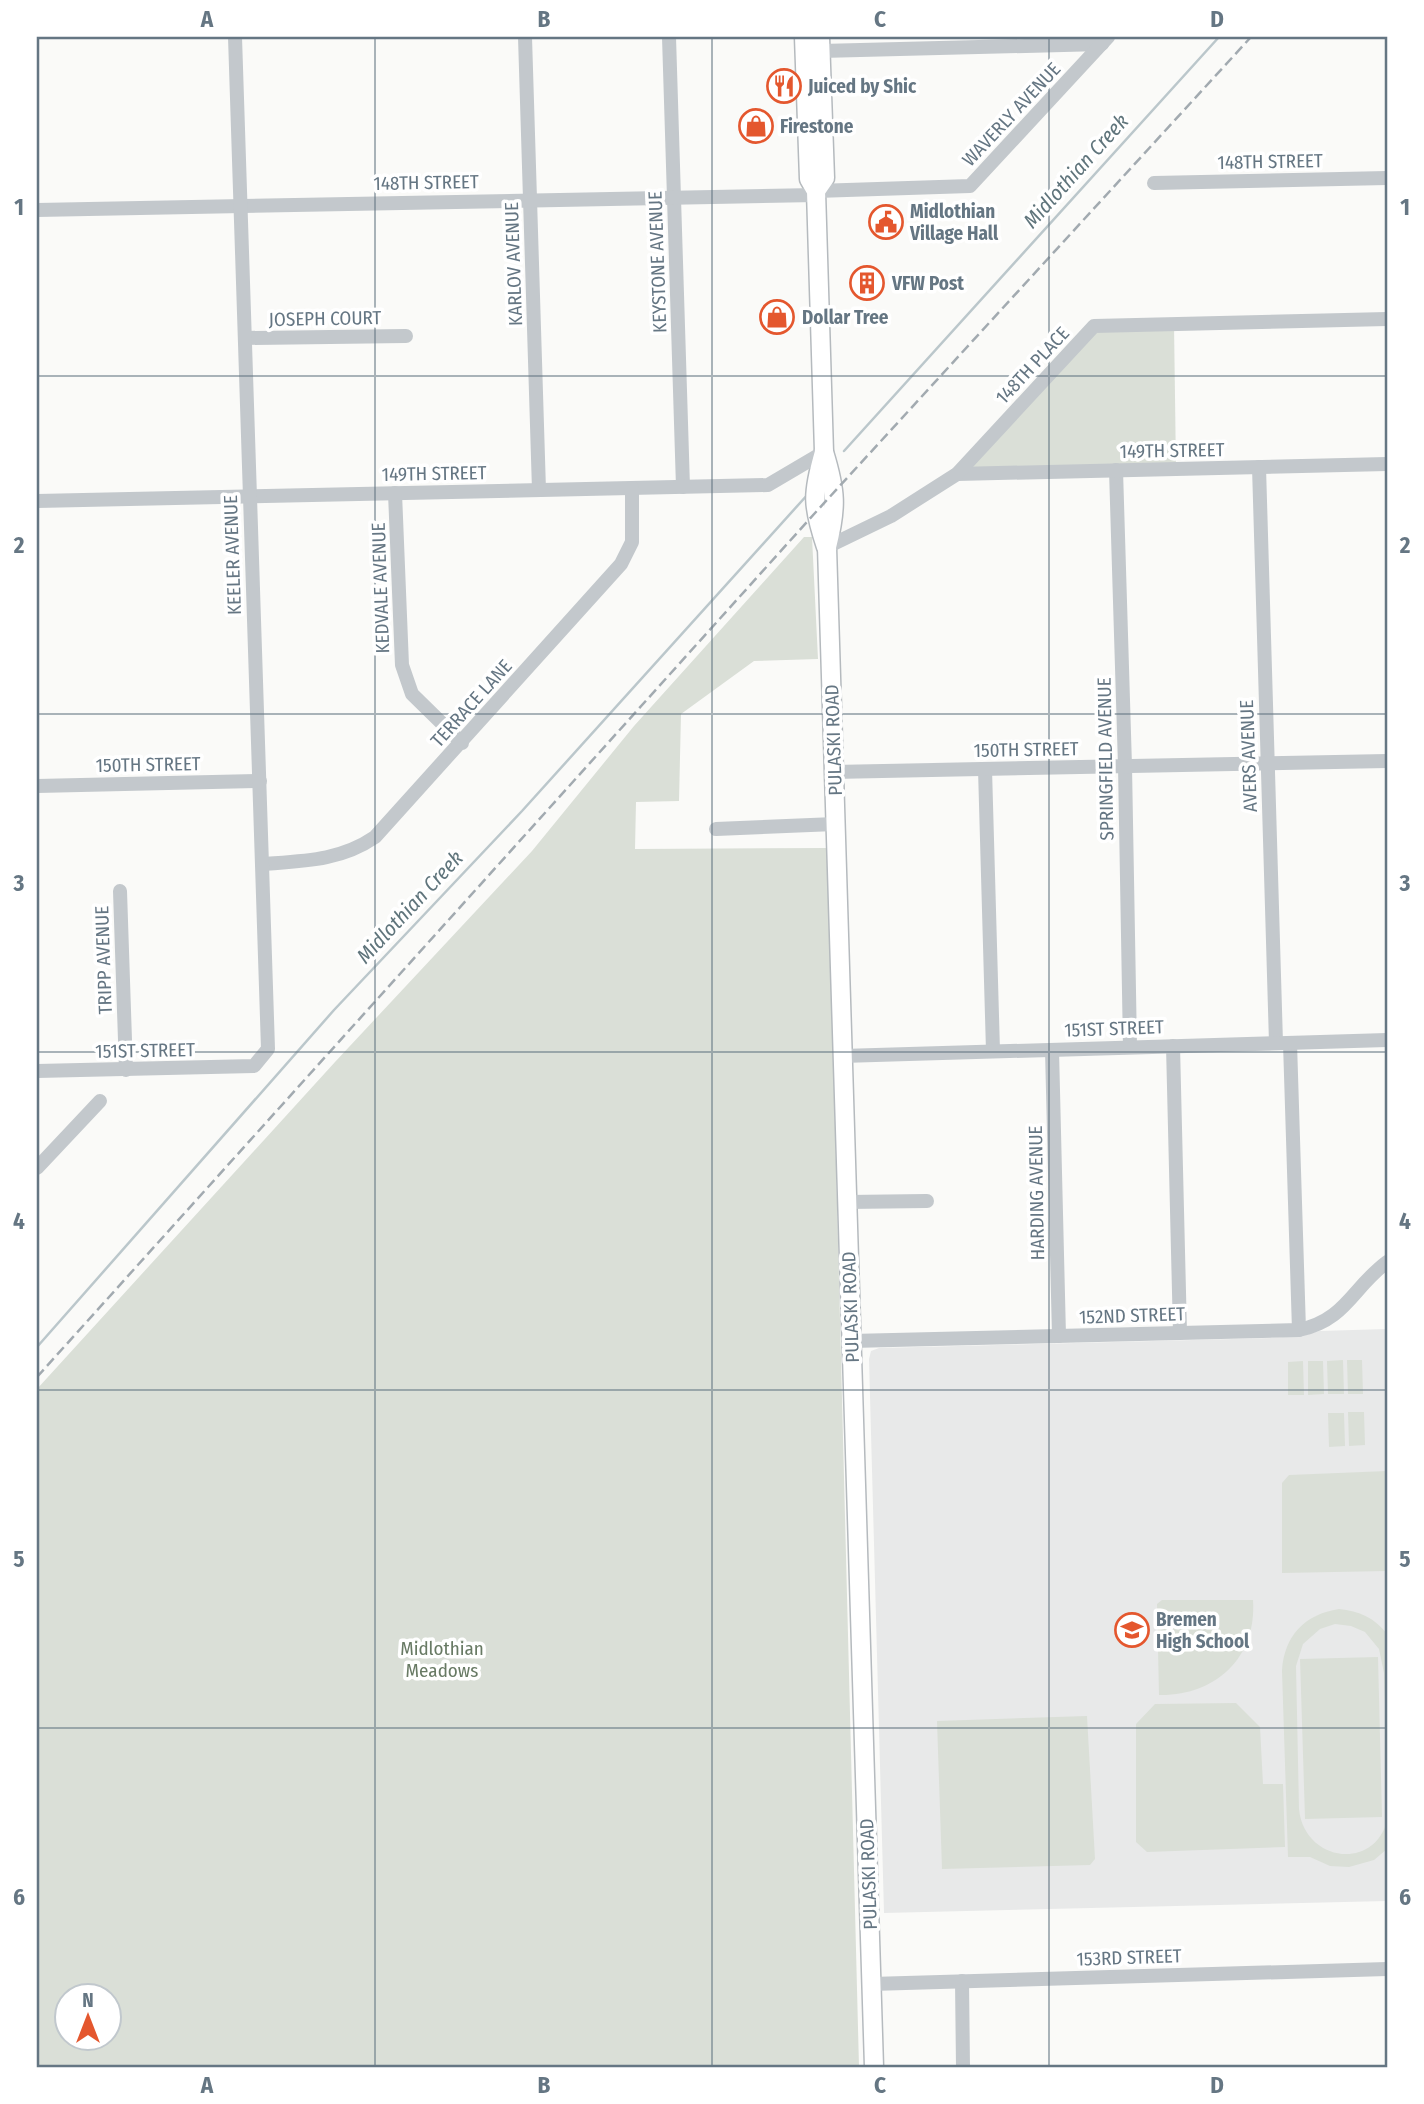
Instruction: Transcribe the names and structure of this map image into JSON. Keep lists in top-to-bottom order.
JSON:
{
  "streets": {
    "main road": ["PULASKI ROAD"],
    "street": [
      "WAVERLY AVENUE",
      "148TH STREET",
      "KEYSTONE AVENUE",
      "KARLOV AVENUE",
      "JOSEPH COURT",
      "148TH PLACE",
      "149TH STREET",
      "KEELER AVENUE",
      "KEDVALE AVENUE",
      "TERRACE LANE",
      "150TH STREET",
      "AVERS AVENUE",
      "SPRINGFIELD AVENUE",
      "TRIPP AVENUE",
      "151ST STREET",
      "HARDING AVENUE",
      "152ND STREET",
      "153RD STREET"
    ]
  },
  "crossings": [
    ["WAVERLY AVENUE", "148TH STREET"],
    ["148TH STREET", "KEYSTONE AVENUE"],
    ["148TH STREET", "KARLOV AVENUE"],
    ["148TH STREET", "KEELER AVENUE"],
    ["148TH STREET", "PULASKI ROAD"],
    ["KEYSTONE AVENUE", "149TH STREET"],
    ["KARLOV AVENUE", "149TH STREET"],
    ["JOSEPH COURT", "KEELER AVENUE"],
    ["148TH PLACE", "149TH STREET"],
    ["148TH PLACE", "PULASKI ROAD"],
    ["149TH STREET", "KEELER AVENUE"],
    ["149TH STREET", "KEDVALE AVENUE"],
    ["149TH STREET", "TERRACE LANE"],
    ["149TH STREET", "PULASKI ROAD"],
    ["149TH STREET", "AVERS AVENUE"],
    ["149TH STREET", "SPRINGFIELD AVENUE"],
    ["KEELER AVENUE", "TERRACE LANE"],
    ["KEELER AVENUE", "150TH STREET"],
    ["KEELER AVENUE", "151ST STREET"],
    ["KEDVALE AVENUE", "TERRACE LANE"],
    ["PULASKI ROAD", "150TH STREET"],
    ["PULASKI ROAD", "151ST STREET"],
    ["PULASKI ROAD", "152ND STREET"],
    ["PULASKI ROAD", "153RD STREET"],
    ["150TH STREET", "AVERS AVENUE"],
    ["150TH STREET", "SPRINGFIELD AVENUE"],
    ["AVERS AVENUE", "151ST STREET"],
    ["AVERS AVENUE", "152ND STREET"],
    ["SPRINGFIELD AVENUE", "151ST STREET"],
    ["TRIPP AVENUE", "151ST STREET"],
    ["151ST STREET", "HARDING AVENUE"],
    ["HARDING AVENUE", "152ND STREET"]
  ],
  "water": ["Midlothian Creek"],
  "parks": ["Midlothian Meadows"],
  "places": {
    "restaurant": ["Juiced by Shic"],
    "shop": ["Firestone", "Dollar Tree"],
    "public building": ["Midlothian Village Hall"],
    "building": ["VFW Post"],
    "school or university": ["Bremen High School"]
  },
  "north": "top",
  "grid": {
    "columns": [
      "A",
      "B",
      "C",
      "D"
    ],
    "rows": [
      "1",
      "2",
      "3",
      "4",
      "5",
      "6"
    ]
  }
}
